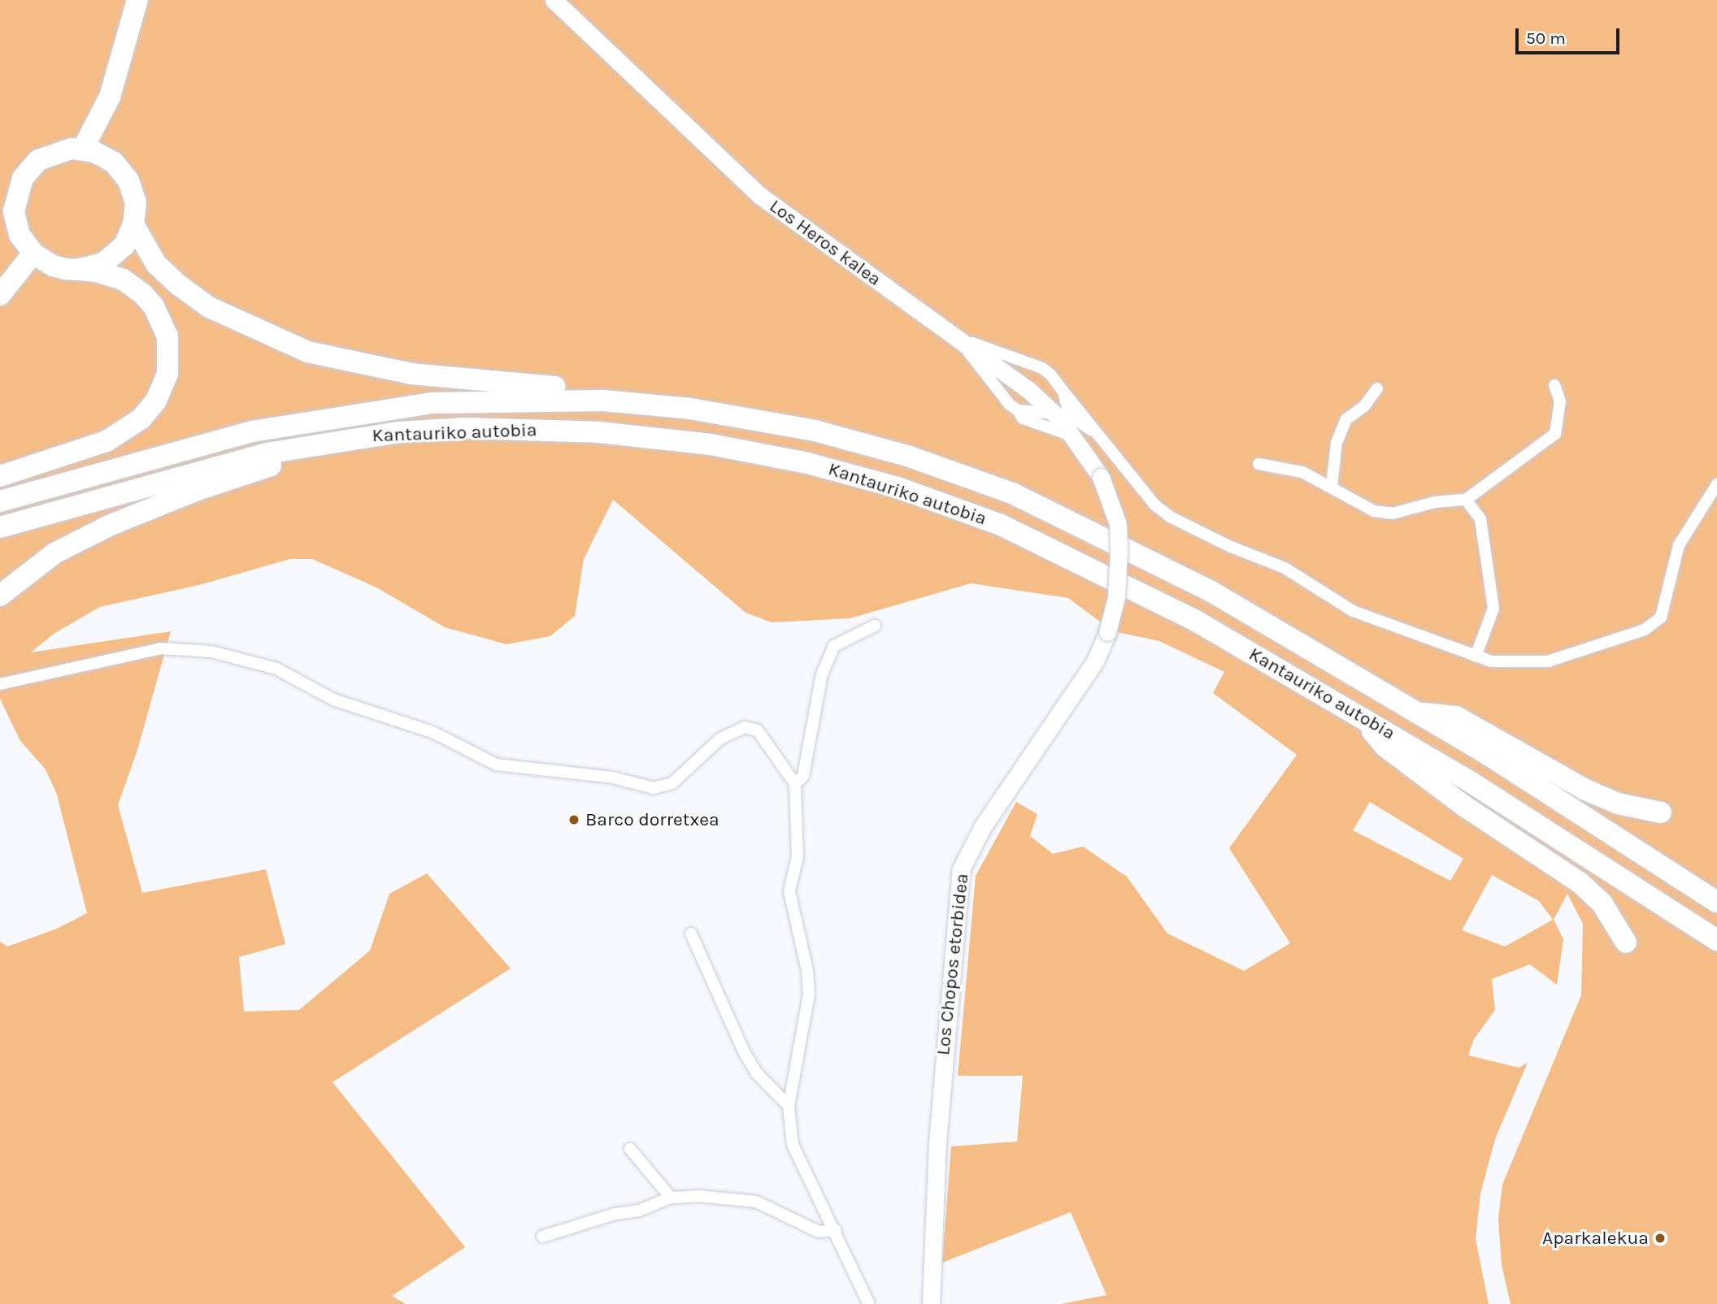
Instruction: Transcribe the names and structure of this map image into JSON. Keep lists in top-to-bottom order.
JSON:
{
  "streets": {
    "highway": ["Kantauriko autobia"],
    "street": ["Los Heros kalea", "Los Chopos etorbidea"]
  },
  "crossings": [
    ["Los Heros kalea", "Los Chopos etorbidea"]
  ],
  "places": ["Barco dorretxea", "Aparkalekua"],
  "scale_bar": "50 m"
}
